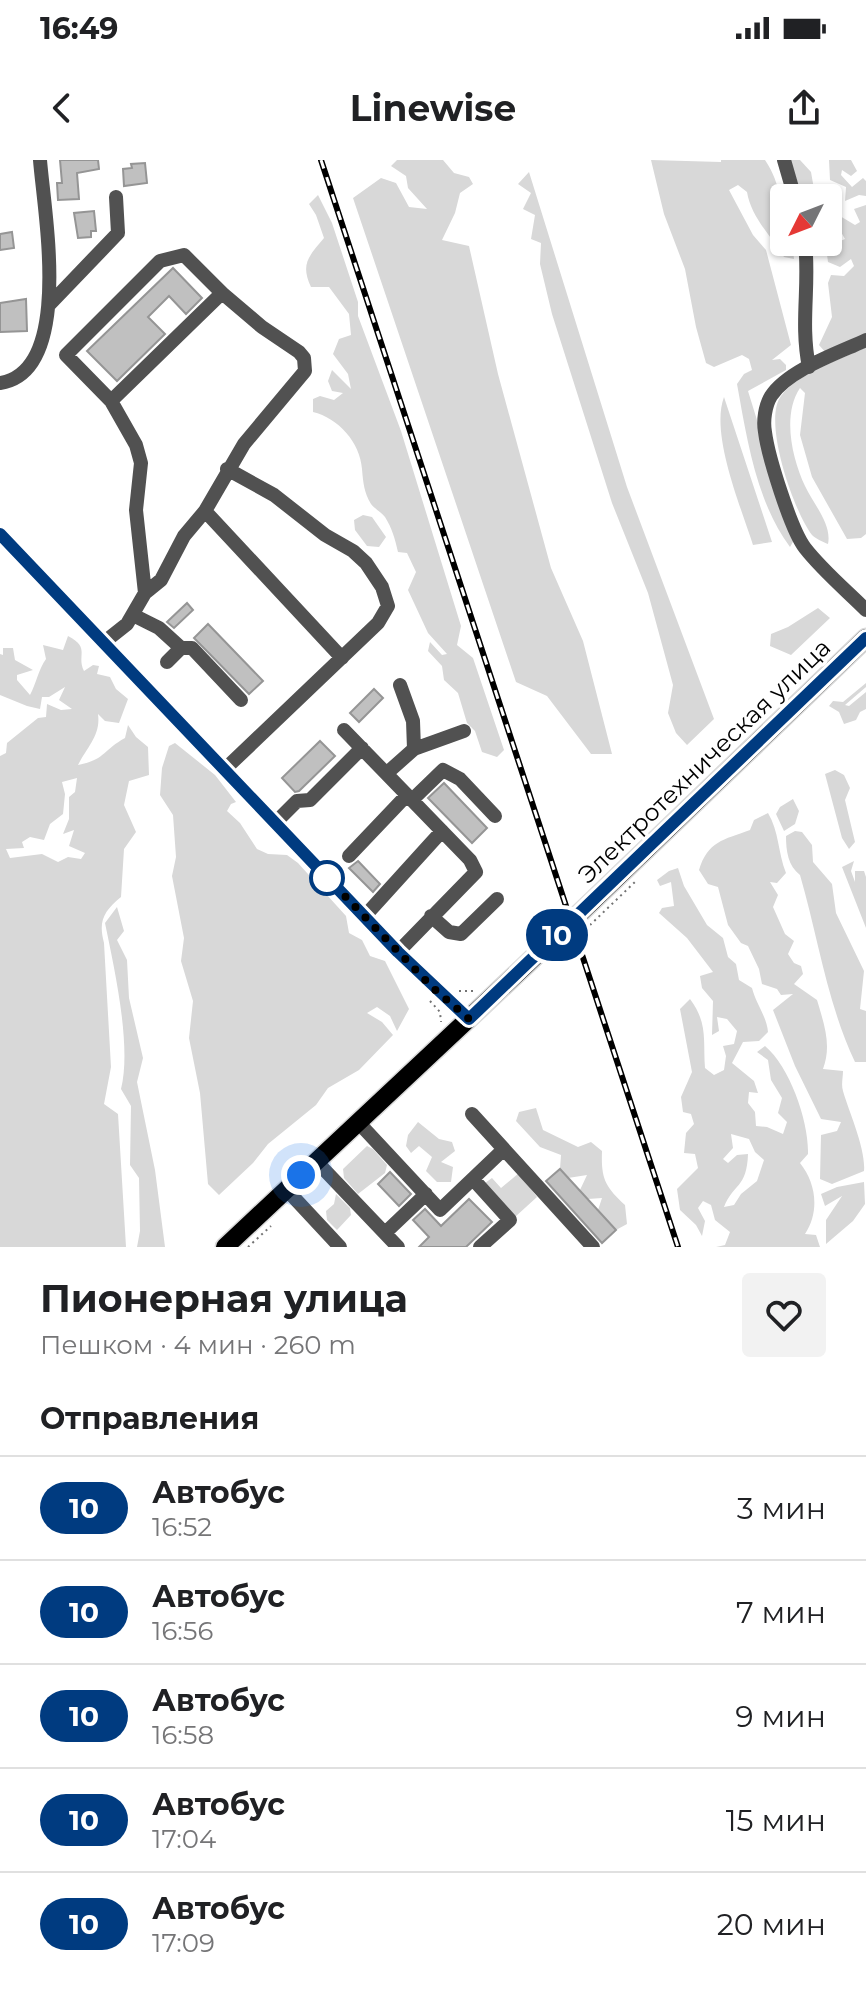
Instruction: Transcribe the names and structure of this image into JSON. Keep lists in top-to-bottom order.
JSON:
{
  "streets": {
    "main road": ["Электротехническая улица"]
  },
  "lines": ["bus line 10"],
  "north": "bottom left",
  "page": {
    "status": "16:49",
    "header": "Linewise",
    "on_map": "10",
    "heading": [
      ["Пионерная улица", "Пешком · 4 мин · 260 m"],
      "Отправления"
    ],
    "list": [
      {
        "mark": "10",
        "name": "Автобус",
        "note": "16:52",
        "value": "3 мин"
      },
      {
        "mark": "10",
        "name": "Автобус",
        "note": "16:56",
        "value": "7 мин"
      },
      {
        "mark": "10",
        "name": "Автобус",
        "note": "16:58",
        "value": "9 мин"
      },
      {
        "mark": "10",
        "name": "Автобус",
        "note": "17:04",
        "value": "15 мин"
      },
      {
        "mark": "10",
        "name": "Автобус",
        "note": "17:09",
        "value": "20 мин"
      }
    ]
  }
}
